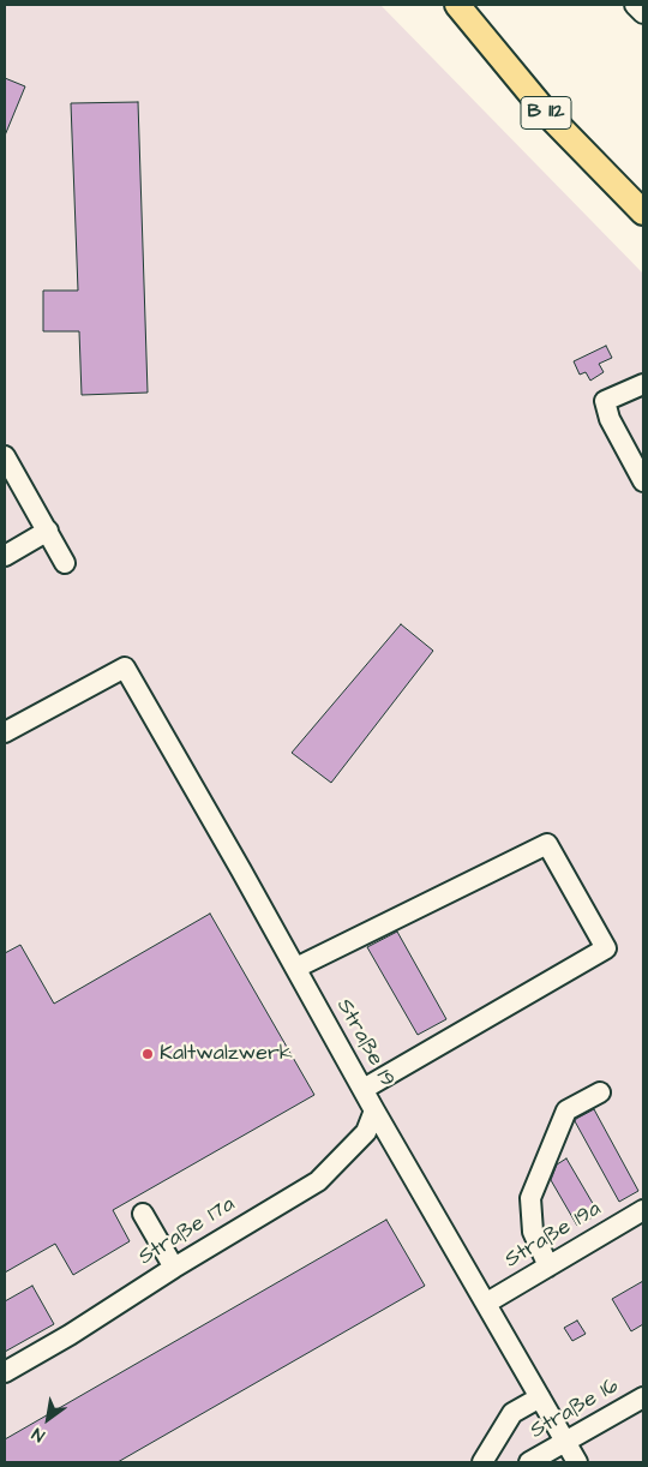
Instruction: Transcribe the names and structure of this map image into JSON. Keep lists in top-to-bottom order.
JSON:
{
  "streets": {
    "main road": ["B 112"],
    "street": [
      "Straße 19",
      "Straße 17a",
      "Straße 19a",
      "Straße 16"
    ]
  },
  "crossings": [
    ["Straße 19", "Straße 17a"],
    ["Straße 19", "Straße 19a"],
    ["Straße 19", "Straße 16"]
  ],
  "places": ["Kaltwalzwerk"],
  "north": "bottom left"
}
